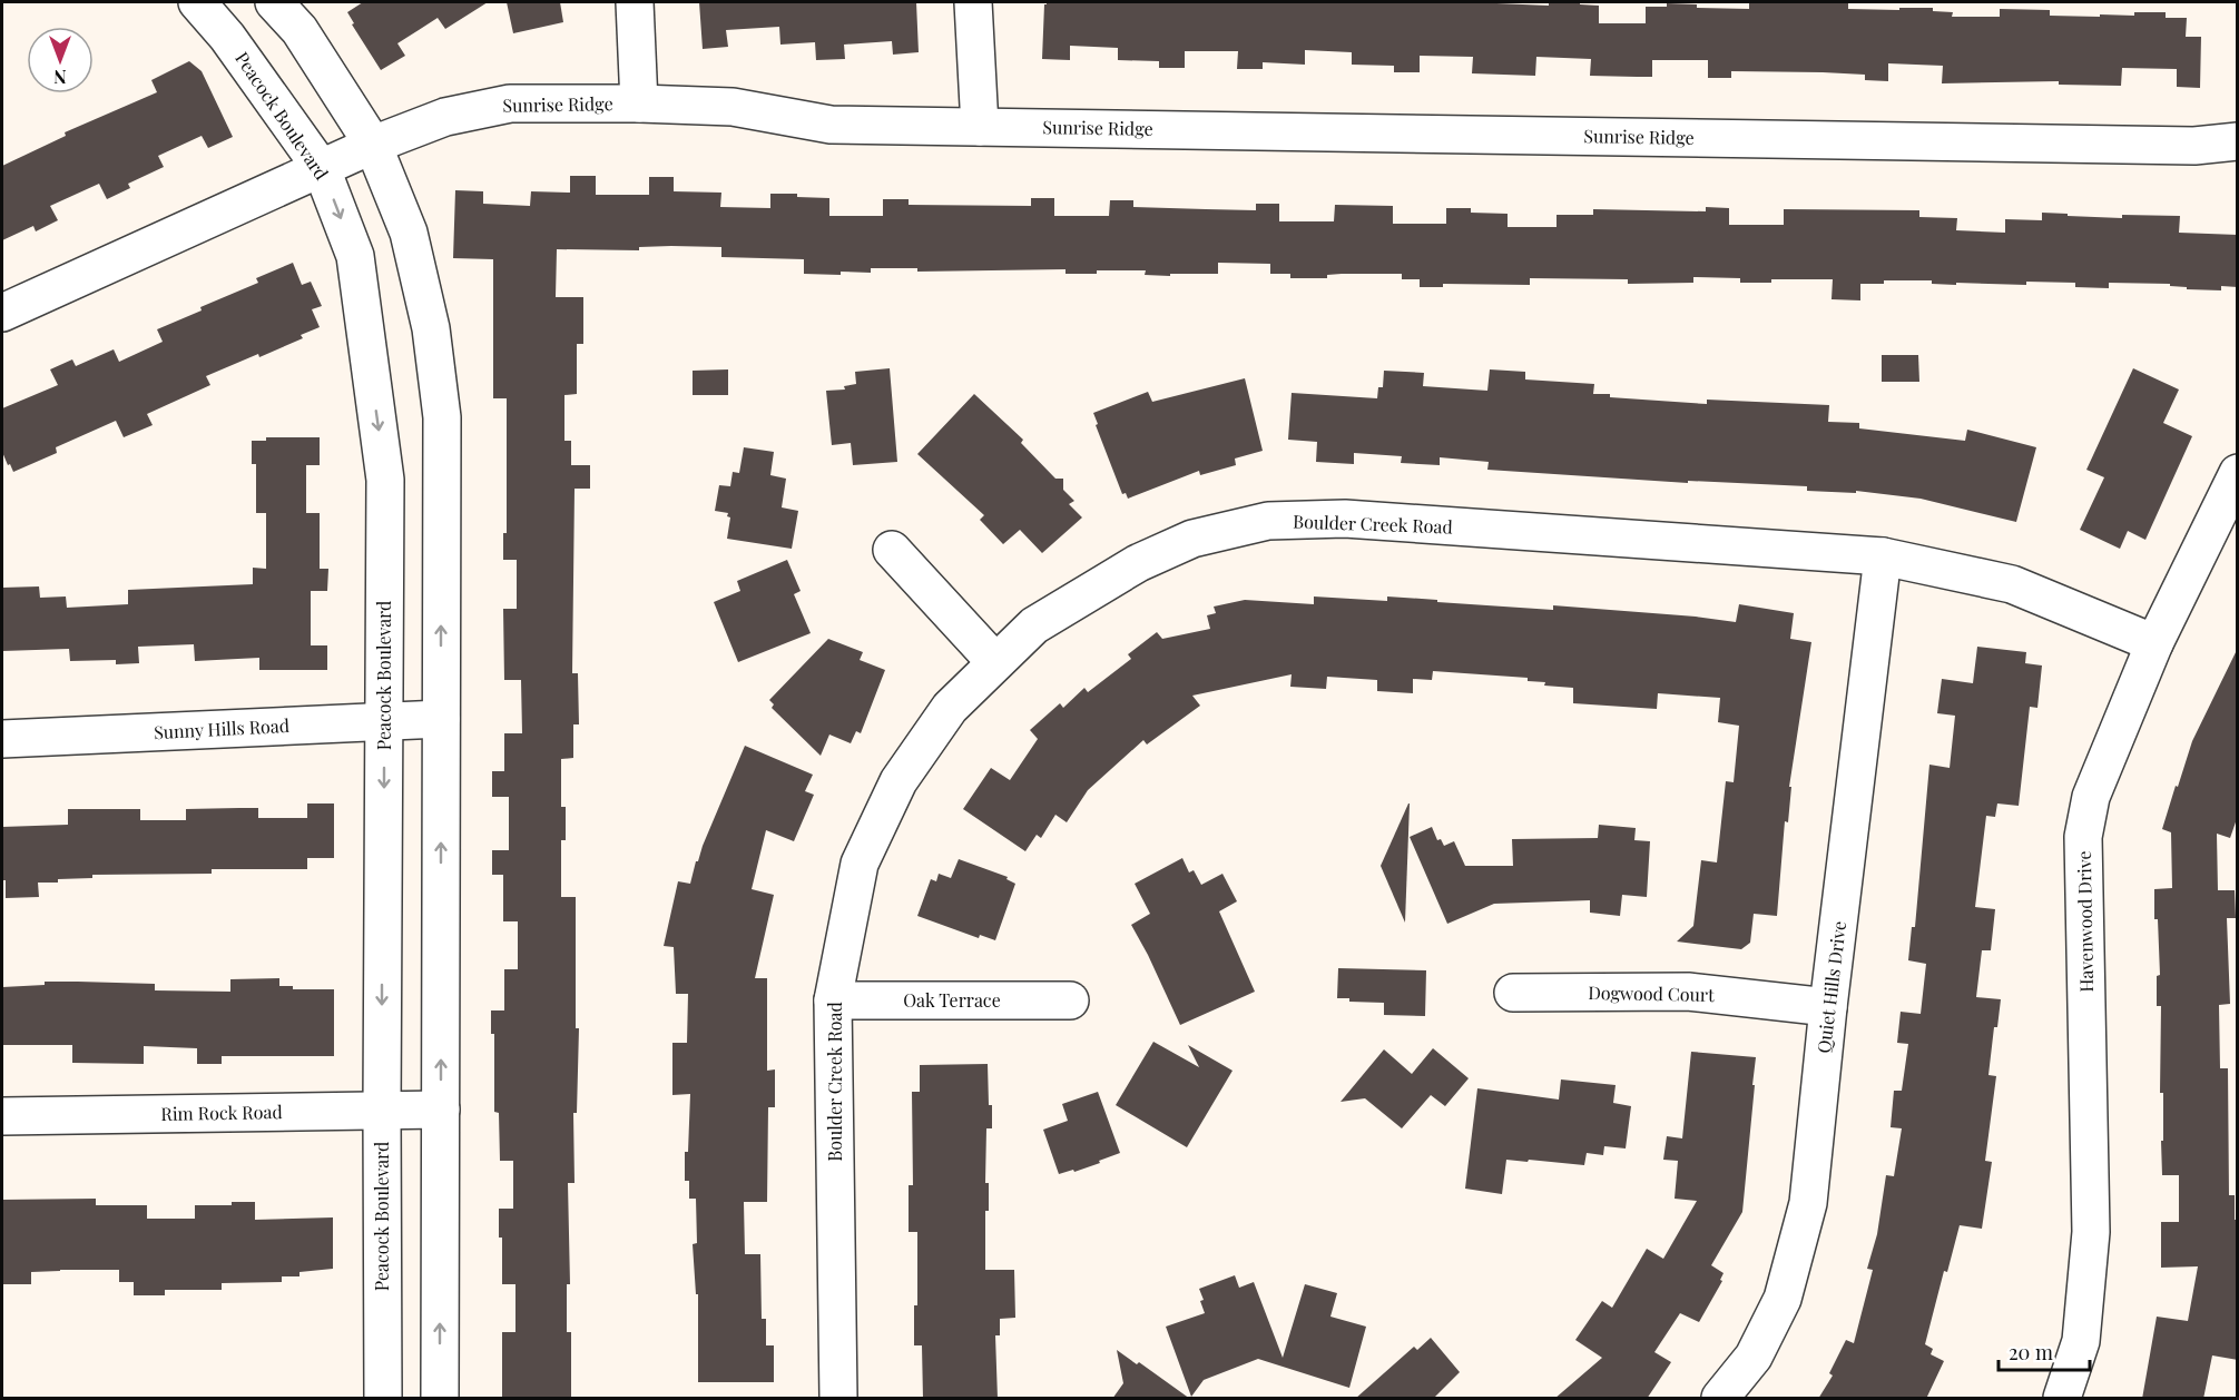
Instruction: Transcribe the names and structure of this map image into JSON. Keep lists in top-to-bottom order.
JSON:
{
  "streets": {
    "street": [
      "Sunrise Ridge",
      "Peacock Boulevard",
      "Boulder Creek Road",
      "Sunny Hills Road",
      "Havenwood Drive",
      "Quiet Hills Drive",
      "Dogwood Court",
      "Oak Terrace",
      "Rim Rock Road"
    ]
  },
  "crossings": [
    ["Sunrise Ridge", "Peacock Boulevard"],
    ["Peacock Boulevard", "Sunny Hills Road"],
    ["Peacock Boulevard", "Rim Rock Road"],
    ["Boulder Creek Road", "Havenwood Drive"],
    ["Boulder Creek Road", "Quiet Hills Drive"],
    ["Boulder Creek Road", "Oak Terrace"],
    ["Quiet Hills Drive", "Dogwood Court"]
  ],
  "scale_bar": "20 m",
  "north": "bottom"
}
